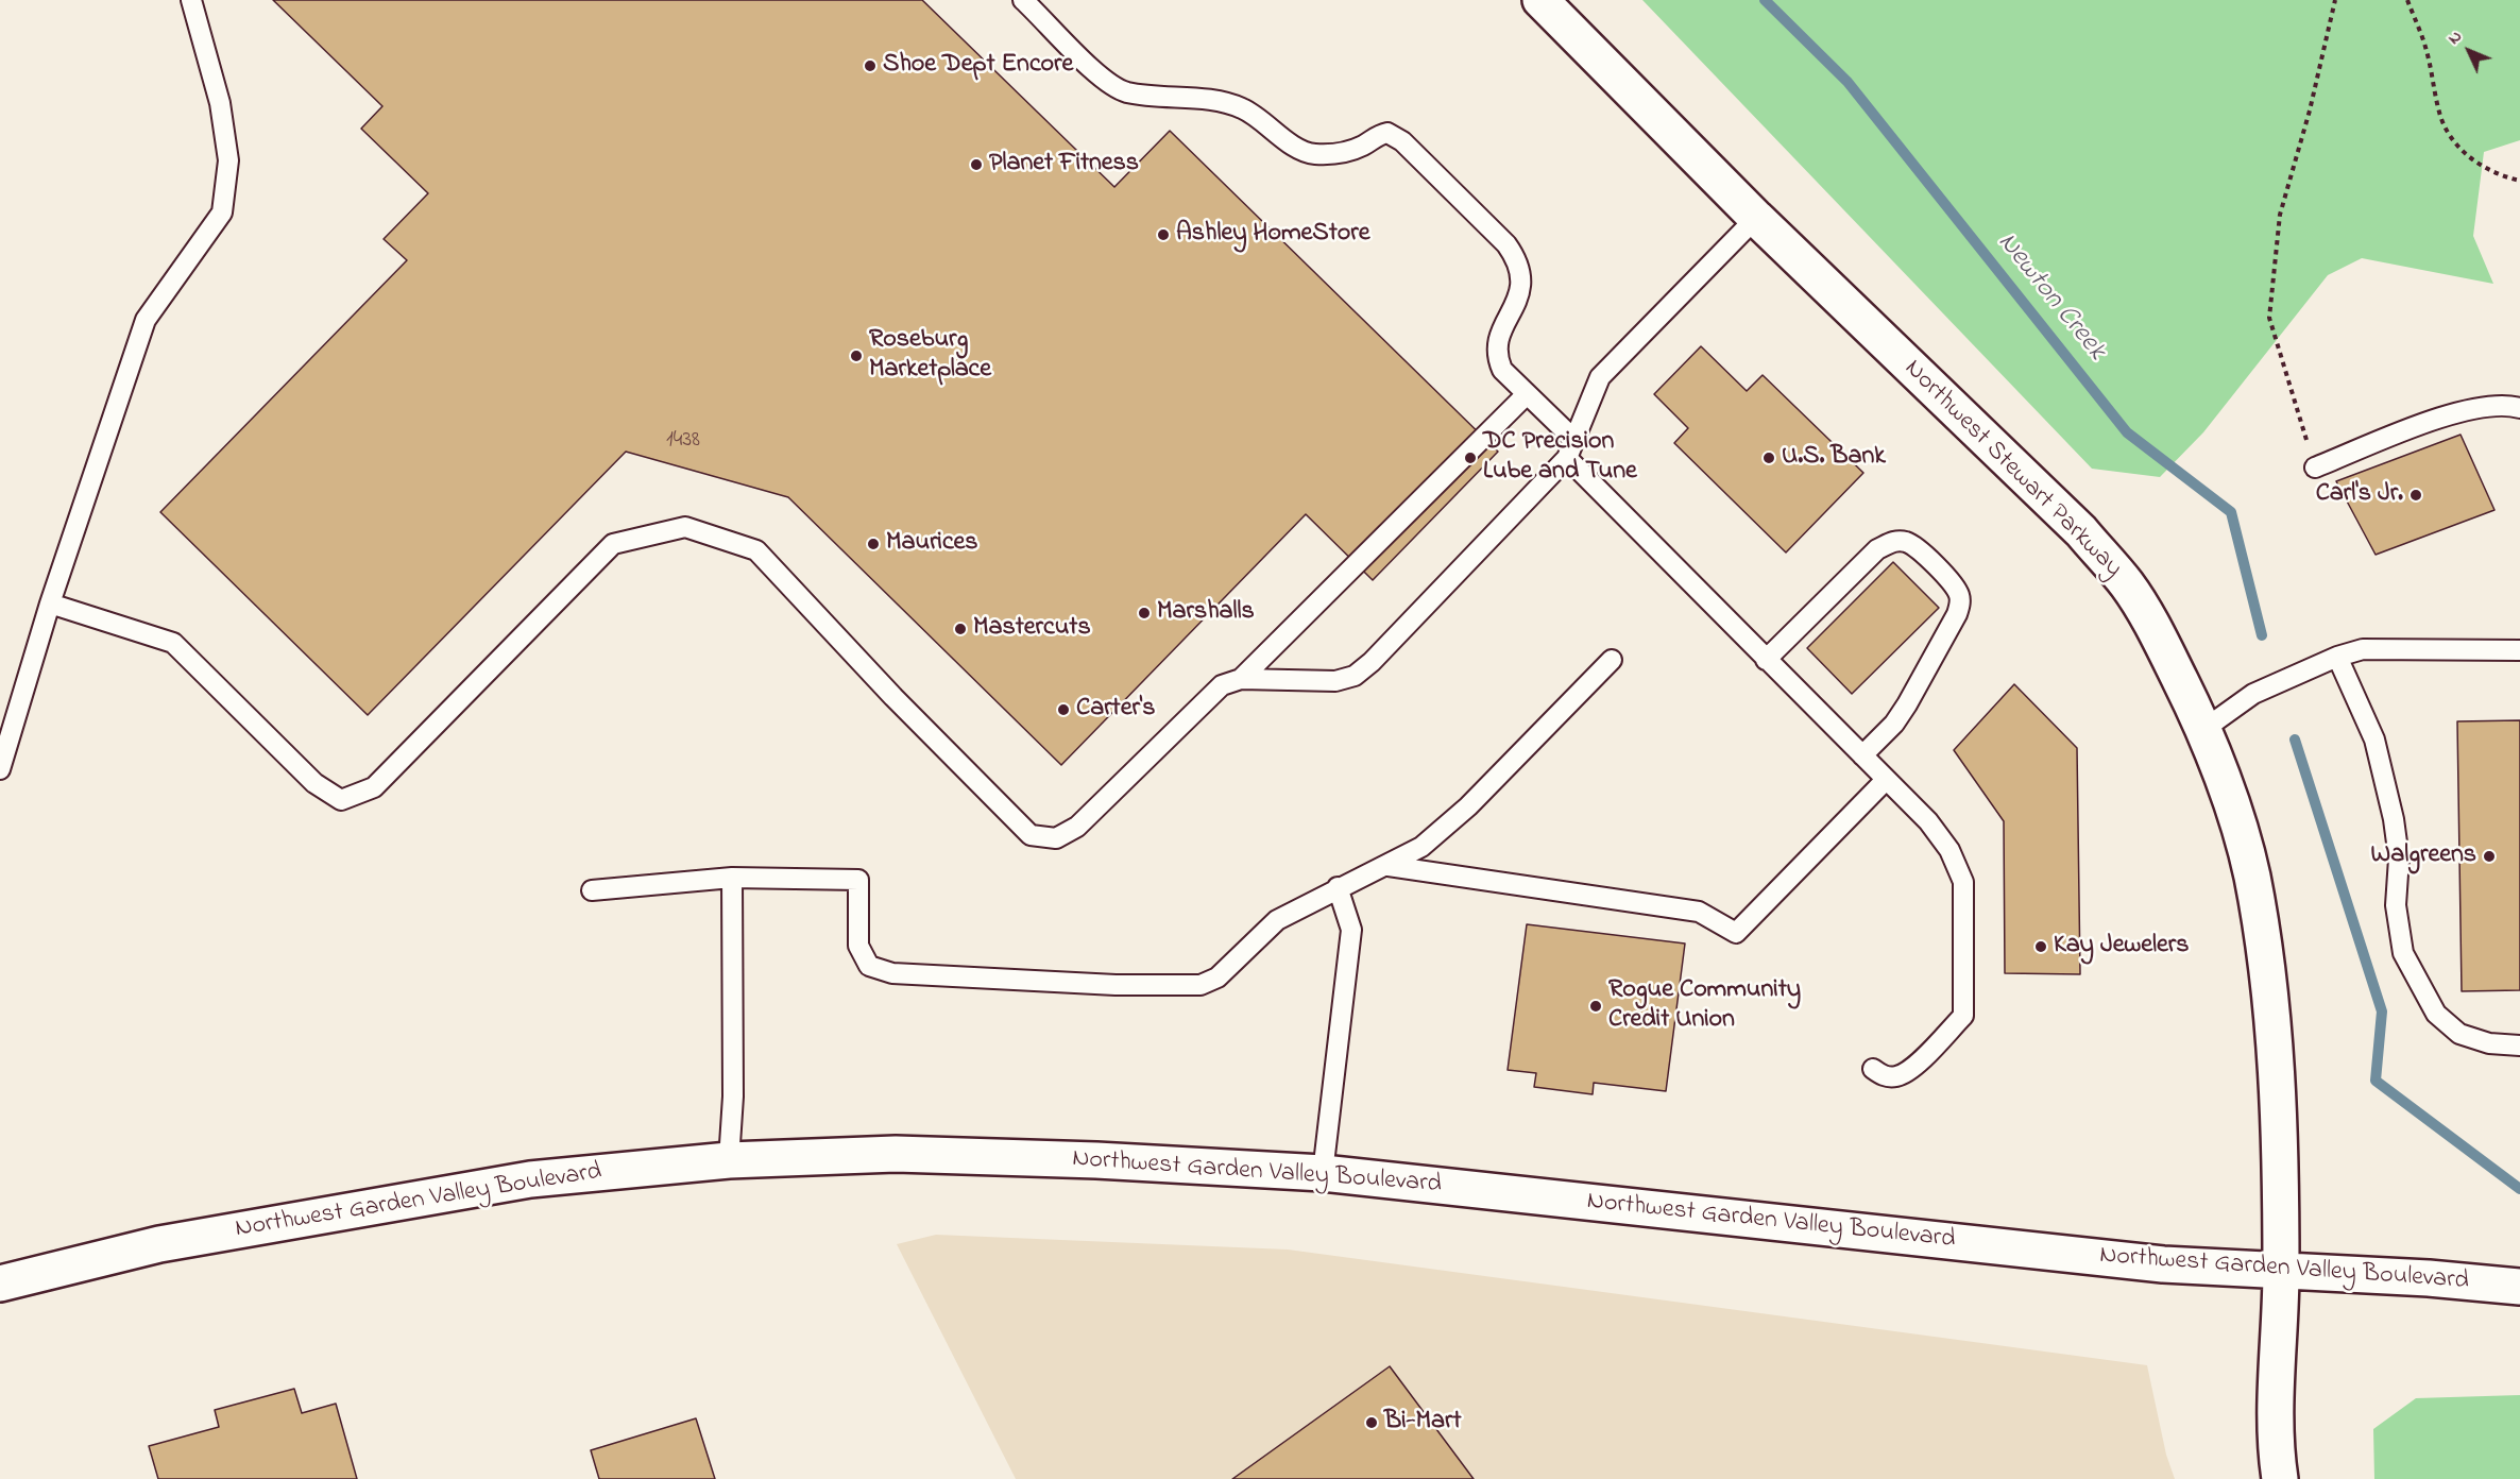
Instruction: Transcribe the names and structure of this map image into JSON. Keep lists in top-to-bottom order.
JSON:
{
  "streets": {
    "main road": ["Northwest Stewart Parkway", "Northwest Garden Valley Boulevard"]
  },
  "crossings": [
    ["Northwest Stewart Parkway", "Northwest Garden Valley Boulevard"]
  ],
  "water": ["Newton Creek"],
  "places": [
    "Shoe Dept Encore",
    "Planet Fitness",
    "Ashley HomeStore",
    "Roseburg Marketplace",
    "DC Precision Lube and Tune",
    "U.S. Bank",
    "Carl's Jr.",
    "Maurices",
    "Marshalls",
    "Mastercuts",
    "Carter's",
    "Walgreens",
    "Kay Jewelers",
    "Rogue Community Credit Union",
    "Bi-Mart"
  ],
  "house_numbers": ["1438"],
  "north": "top left"
}
